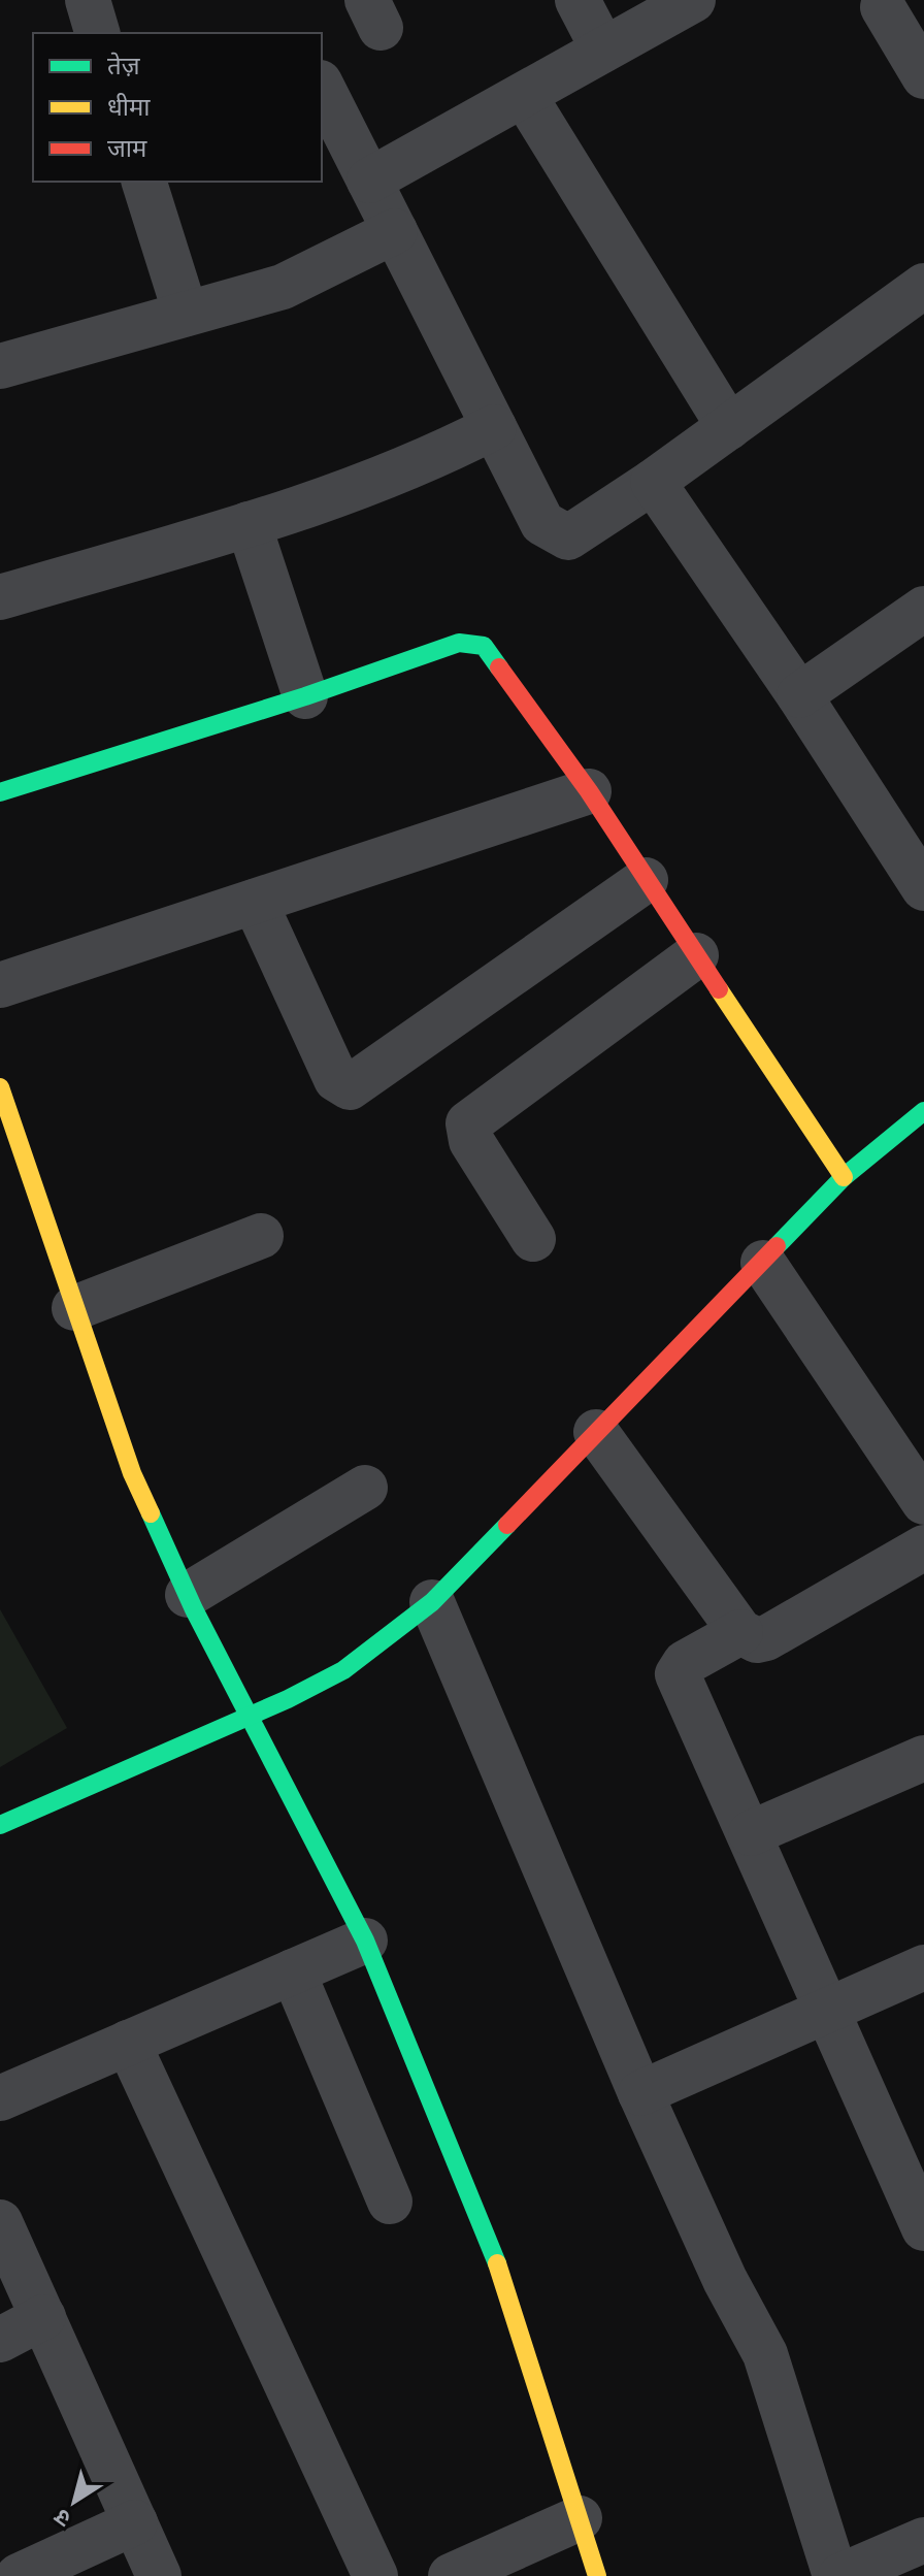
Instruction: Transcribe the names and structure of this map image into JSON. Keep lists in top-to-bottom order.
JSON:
{
  "legend": ["तेज़", "धीमा", "जाम"],
  "north": "bottom left"
}
